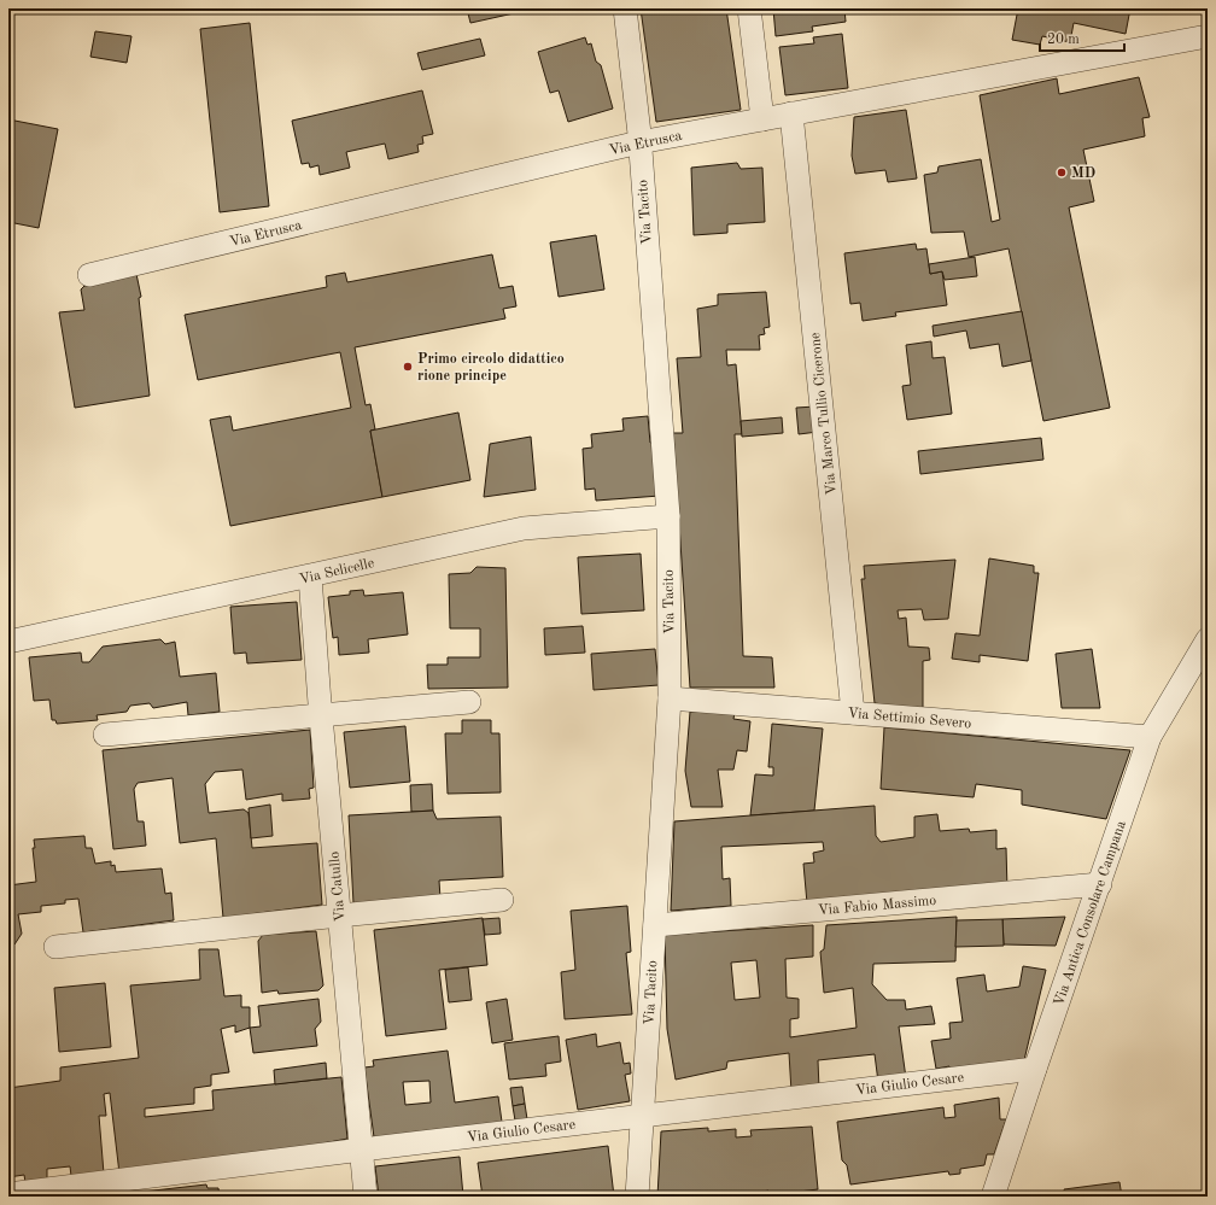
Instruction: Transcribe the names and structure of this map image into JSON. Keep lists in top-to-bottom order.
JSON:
{
  "streets": {
    "street": [
      "Via Etrusca",
      "Via Tacito",
      "Via Marco Tullio Cicerone",
      "Via Selicelle",
      "Via Settimio Severo",
      "Via Catullo",
      "Via Fabio Massimo",
      "Via Antica Consolare Campana",
      "Via Giulio Cesare"
    ]
  },
  "crossings": [
    ["Via Etrusca", "Via Tacito"],
    ["Via Etrusca", "Via Marco Tullio Cicerone"],
    ["Via Tacito", "Via Selicelle"],
    ["Via Tacito", "Via Settimio Severo"],
    ["Via Tacito", "Via Fabio Massimo"],
    ["Via Tacito", "Via Giulio Cesare"],
    ["Via Marco Tullio Cicerone", "Via Settimio Severo"],
    ["Via Selicelle", "Via Catullo"],
    ["Via Settimio Severo", "Via Antica Consolare Campana"],
    ["Via Catullo", "Via Giulio Cesare"],
    ["Via Fabio Massimo", "Via Antica Consolare Campana"],
    ["Via Antica Consolare Campana", "Via Giulio Cesare"]
  ],
  "places": ["MD", "Primo circolo didattico rione principe"],
  "scale_bar": "20 m"
}
